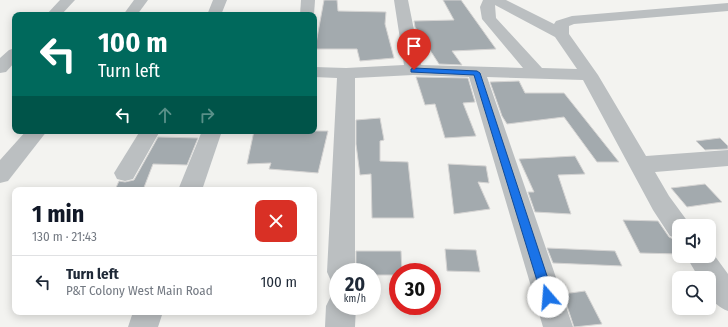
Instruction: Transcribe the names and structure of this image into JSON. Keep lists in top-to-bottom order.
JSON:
{
  "page": {
    "turn": ["100 m", "Turn left"],
    "heading": ["1 min", "130 m · 21:43"],
    "list": [
      {
        "name": "Turn left",
        "note": "P&T Colony West Main Road",
        "value": "100 m"
      }
    ],
    "speed": "20 km/h",
    "limit": "30"
  }
}
